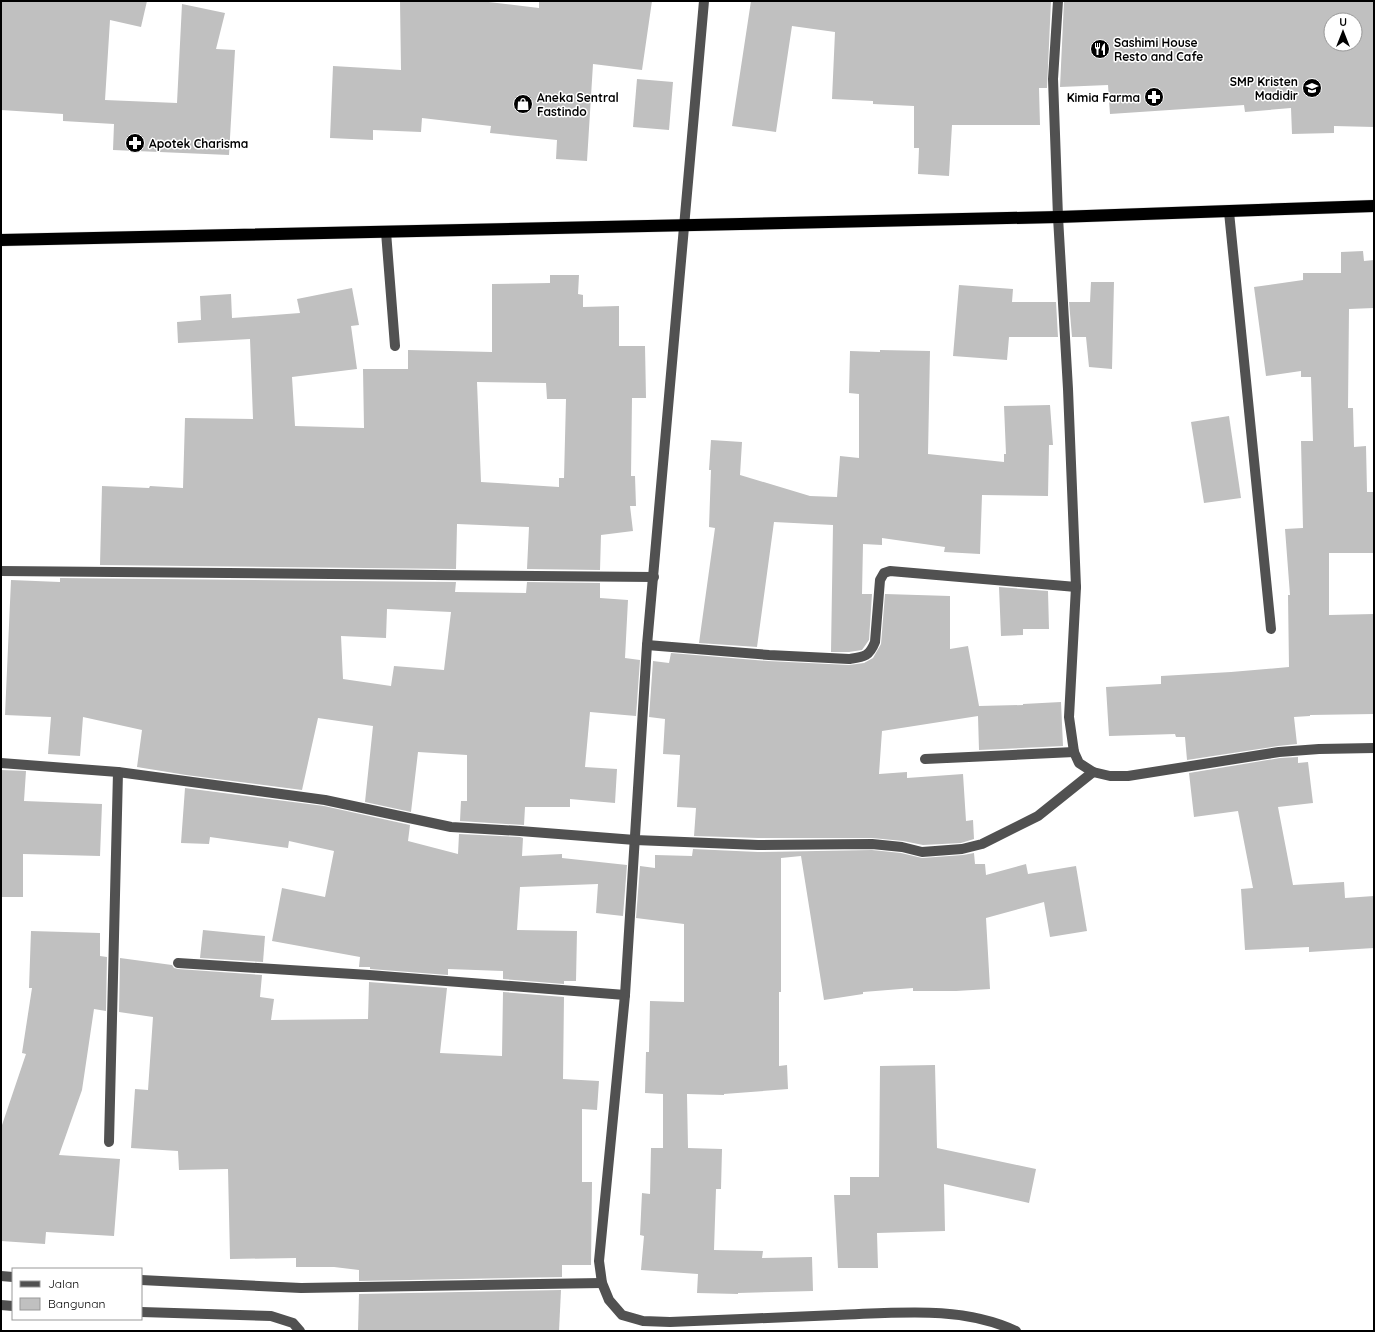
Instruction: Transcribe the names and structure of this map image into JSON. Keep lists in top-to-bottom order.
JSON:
{
  "places": {
    "restaurant": ["Sashimi House Resto and Cafe"],
    "school or university": ["SMP Kristen Madidir"],
    "pharmacy": ["Kimia Farma", "Apotek Charisma"],
    "shop": ["Aneka Sentral Fastindo"]
  },
  "legend": ["Jalan", "Bangunan"],
  "north": "top"
}
